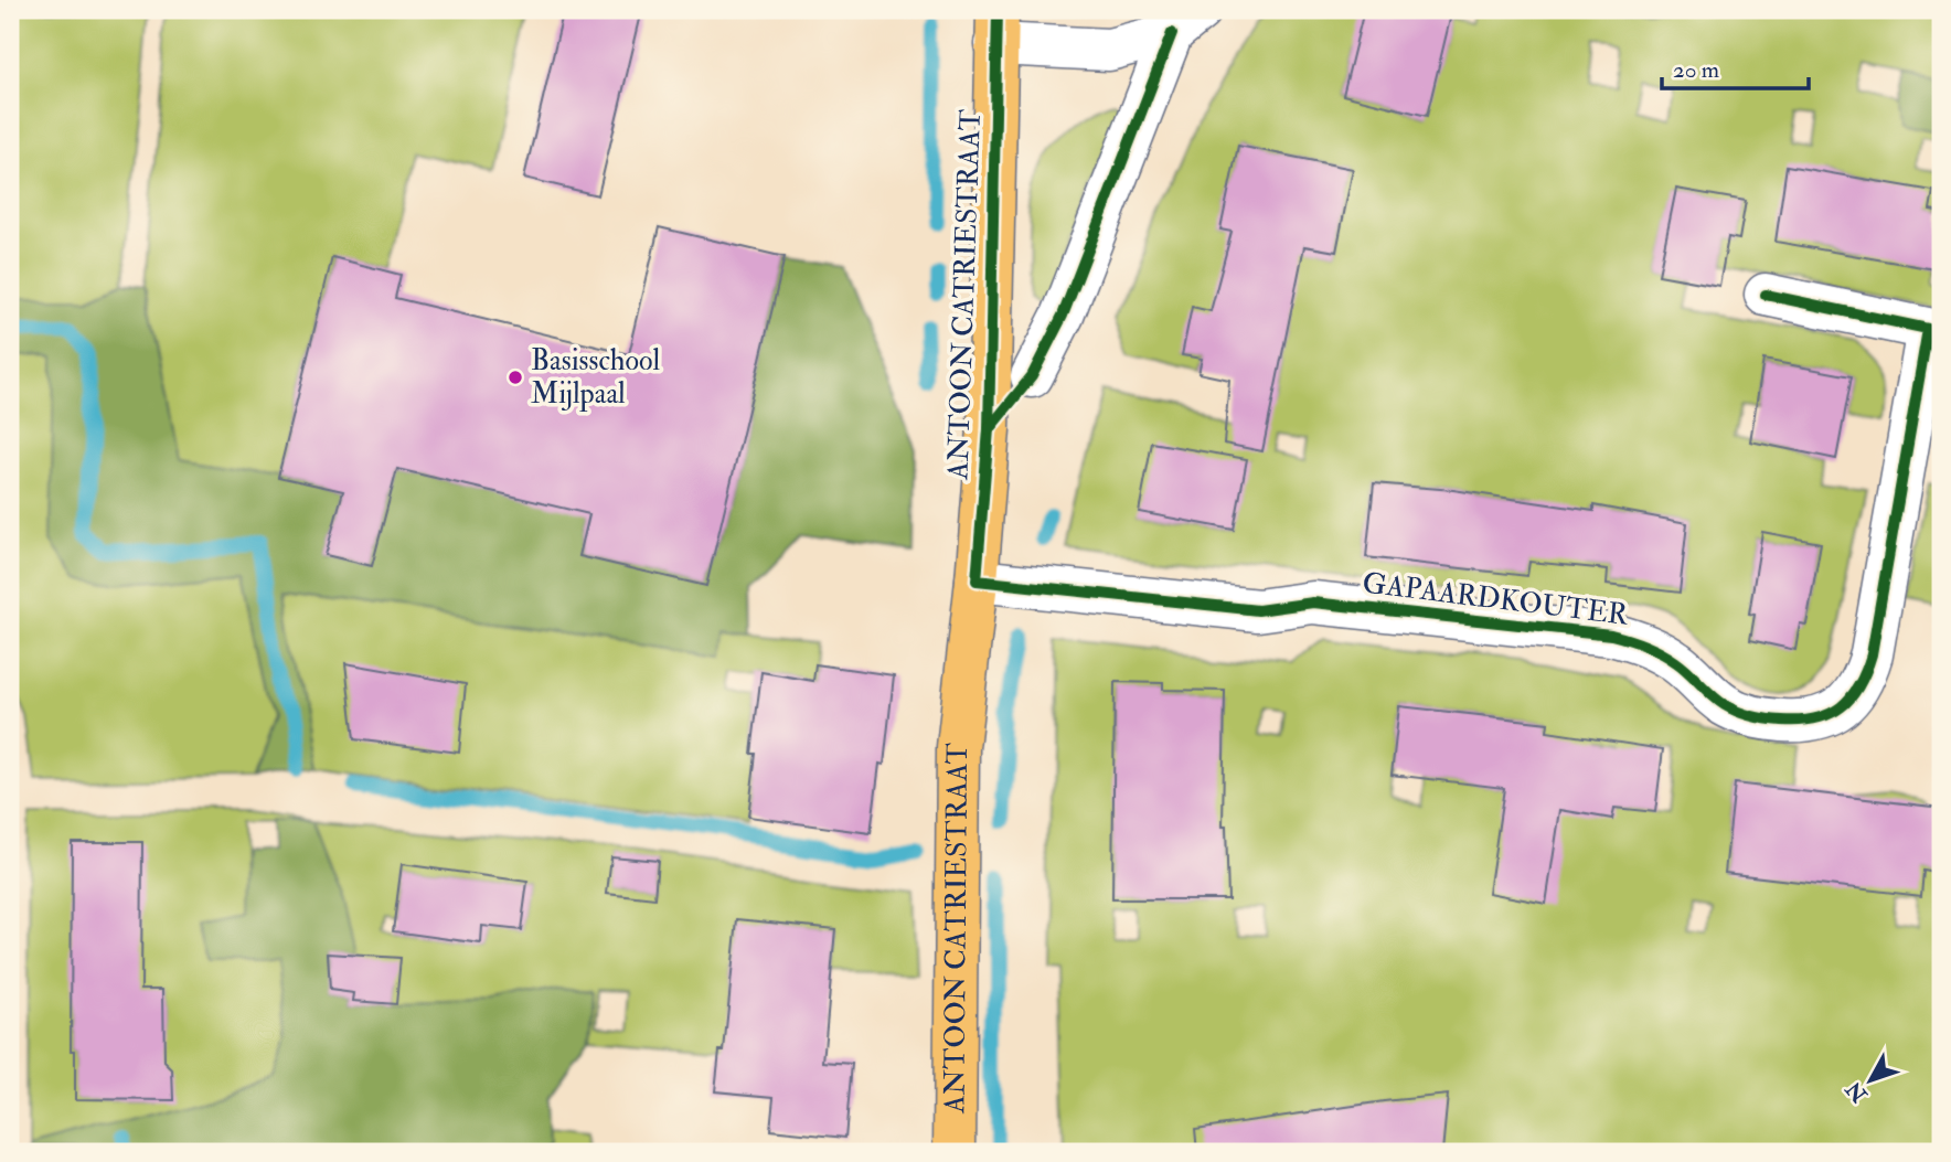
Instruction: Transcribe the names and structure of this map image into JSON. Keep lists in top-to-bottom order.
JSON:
{
  "streets": {
    "main road": ["ANTOON CATRIESTRAAT"],
    "street": ["GAPAARDKOUTER"]
  },
  "crossings": [
    ["ANTOON CATRIESTRAAT", "GAPAARDKOUTER"]
  ],
  "places": ["Basisschool Mijlpaal"],
  "scale_bar": "20 m",
  "north": "bottom left"
}
